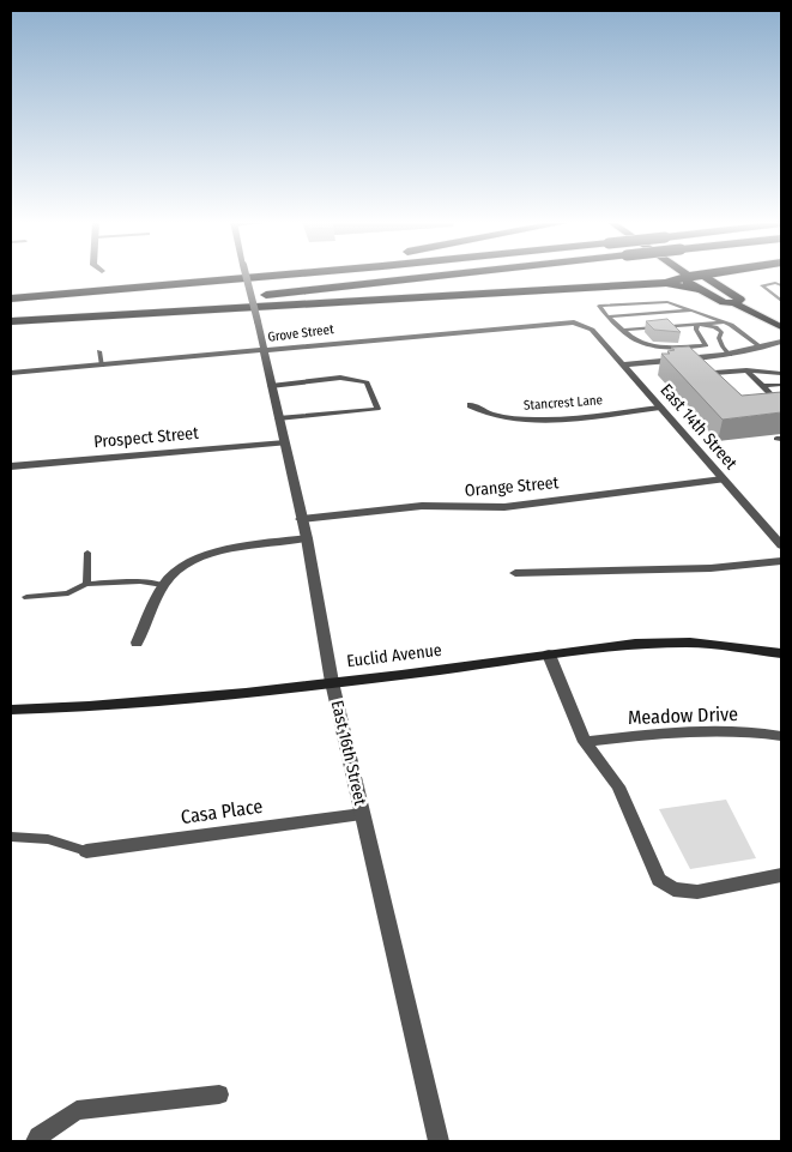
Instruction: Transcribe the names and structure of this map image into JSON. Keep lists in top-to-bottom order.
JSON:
{
  "streets": {
    "main road": ["Euclid Avenue"],
    "street": [
      "Grove Street",
      "Stancrest Lane",
      "East 14th Street",
      "Prospect Street",
      "Orange Street",
      "Meadow Drive",
      "East 16th Street",
      "Casa Place"
    ]
  },
  "crossings": [
    ["Grove Street", "East 14th Street"],
    ["Grove Street", "East 16th Street"],
    ["Stancrest Lane", "East 14th Street"],
    ["East 14th Street", "Orange Street"],
    ["Prospect Street", "East 16th Street"],
    ["Orange Street", "East 16th Street"],
    ["Euclid Avenue", "East 16th Street"],
    ["East 16th Street", "Casa Place"]
  ]
}
